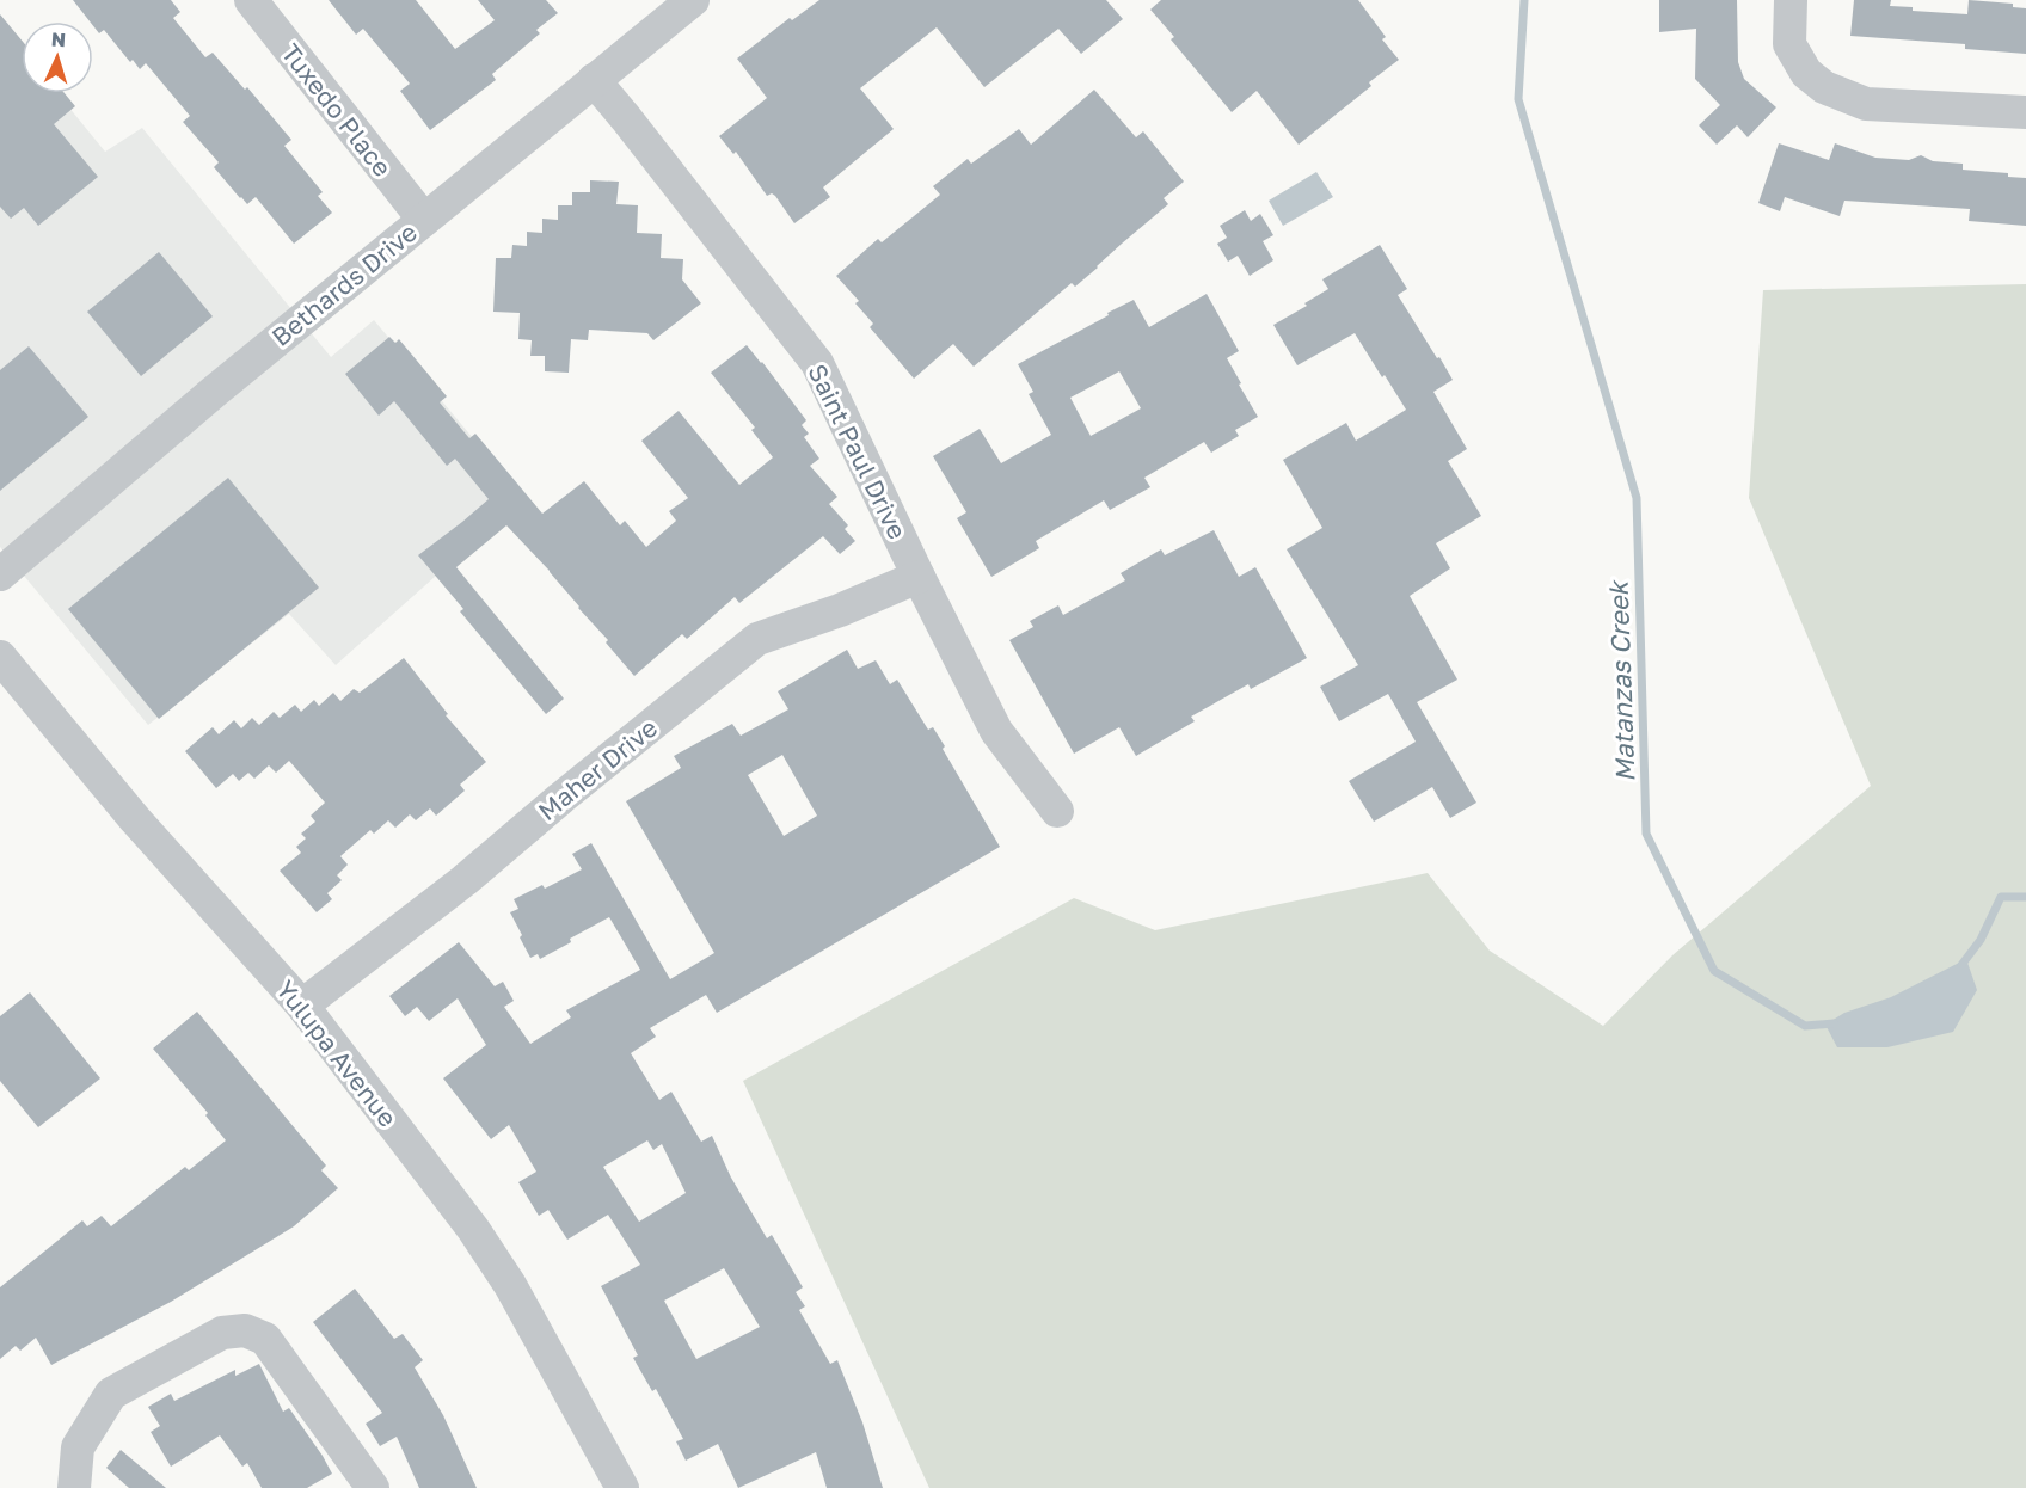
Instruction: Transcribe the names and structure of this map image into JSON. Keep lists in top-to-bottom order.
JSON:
{
  "streets": {
    "street": [
      "Tuxedo Place",
      "Bethards Drive",
      "Saint Paul Drive",
      "Maher Drive",
      "Yulupa Avenue"
    ]
  },
  "crossings": [
    ["Tuxedo Place", "Bethards Drive"],
    ["Bethards Drive", "Saint Paul Drive"],
    ["Saint Paul Drive", "Maher Drive"],
    ["Maher Drive", "Yulupa Avenue"]
  ],
  "water": ["Matanzas Creek"],
  "north": "top"
}
